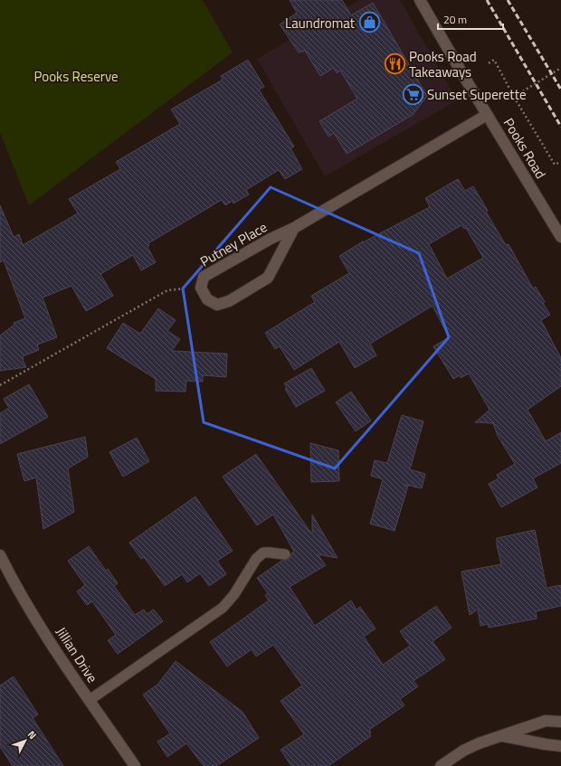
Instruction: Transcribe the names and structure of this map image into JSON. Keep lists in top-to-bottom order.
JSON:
{
  "streets": {
    "street": ["Pooks Road", "Putney Place", "Jillian Drive"]
  },
  "crossings": [
    ["Pooks Road", "Putney Place"]
  ],
  "parks": ["Pooks Reserve"],
  "places": {
    "shop": ["Laundromat"],
    "restaurant": ["Pooks Road Takeaways"],
    "supermarket": ["Sunset Superette"]
  },
  "scale_bar": "20 m",
  "north": "top right"
}
